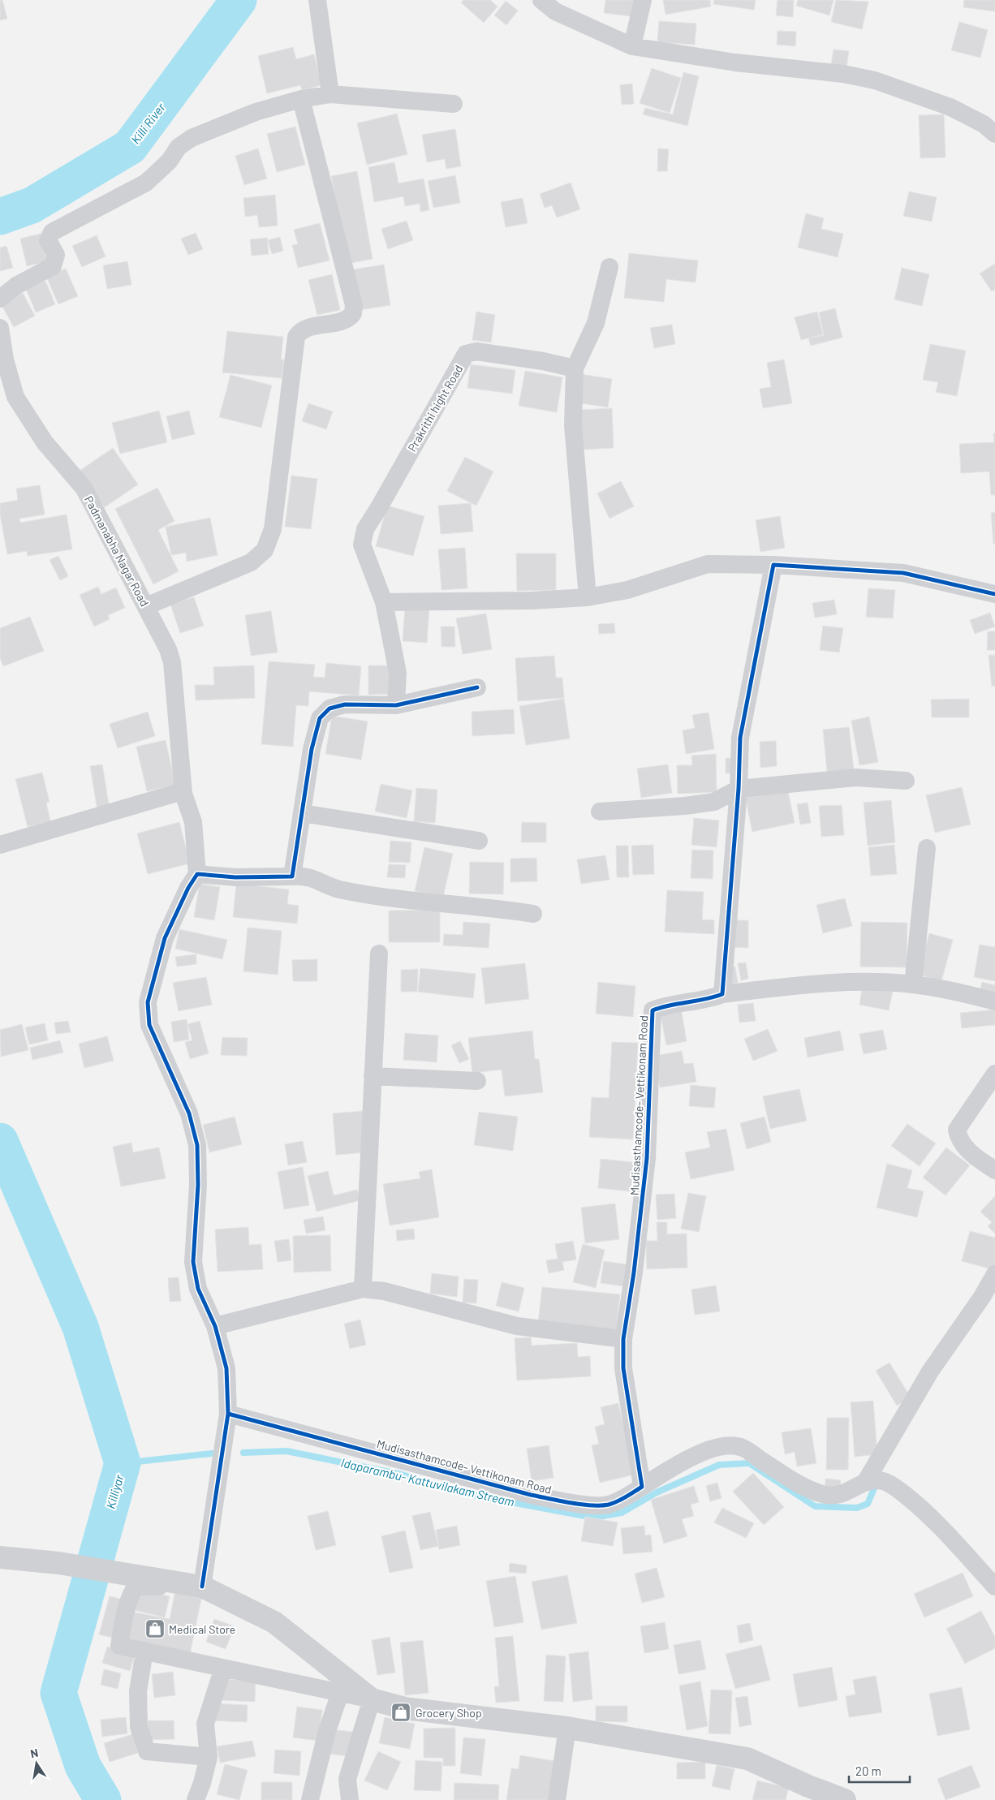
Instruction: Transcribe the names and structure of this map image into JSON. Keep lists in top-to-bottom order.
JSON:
{
  "streets": {
    "street": ["Prakrithi hight Road", "Padmanabha Nagar Road", "Mudisasthamcode- Vettikonam Road"]
  },
  "water": ["Killi River", "Idaparambu- Kattuvilakam Stream", "Killiyar"],
  "places": {
    "shop": ["Medical Store", "Grocery Shop"]
  },
  "scale_bar": "20 m",
  "north": "top"
}
